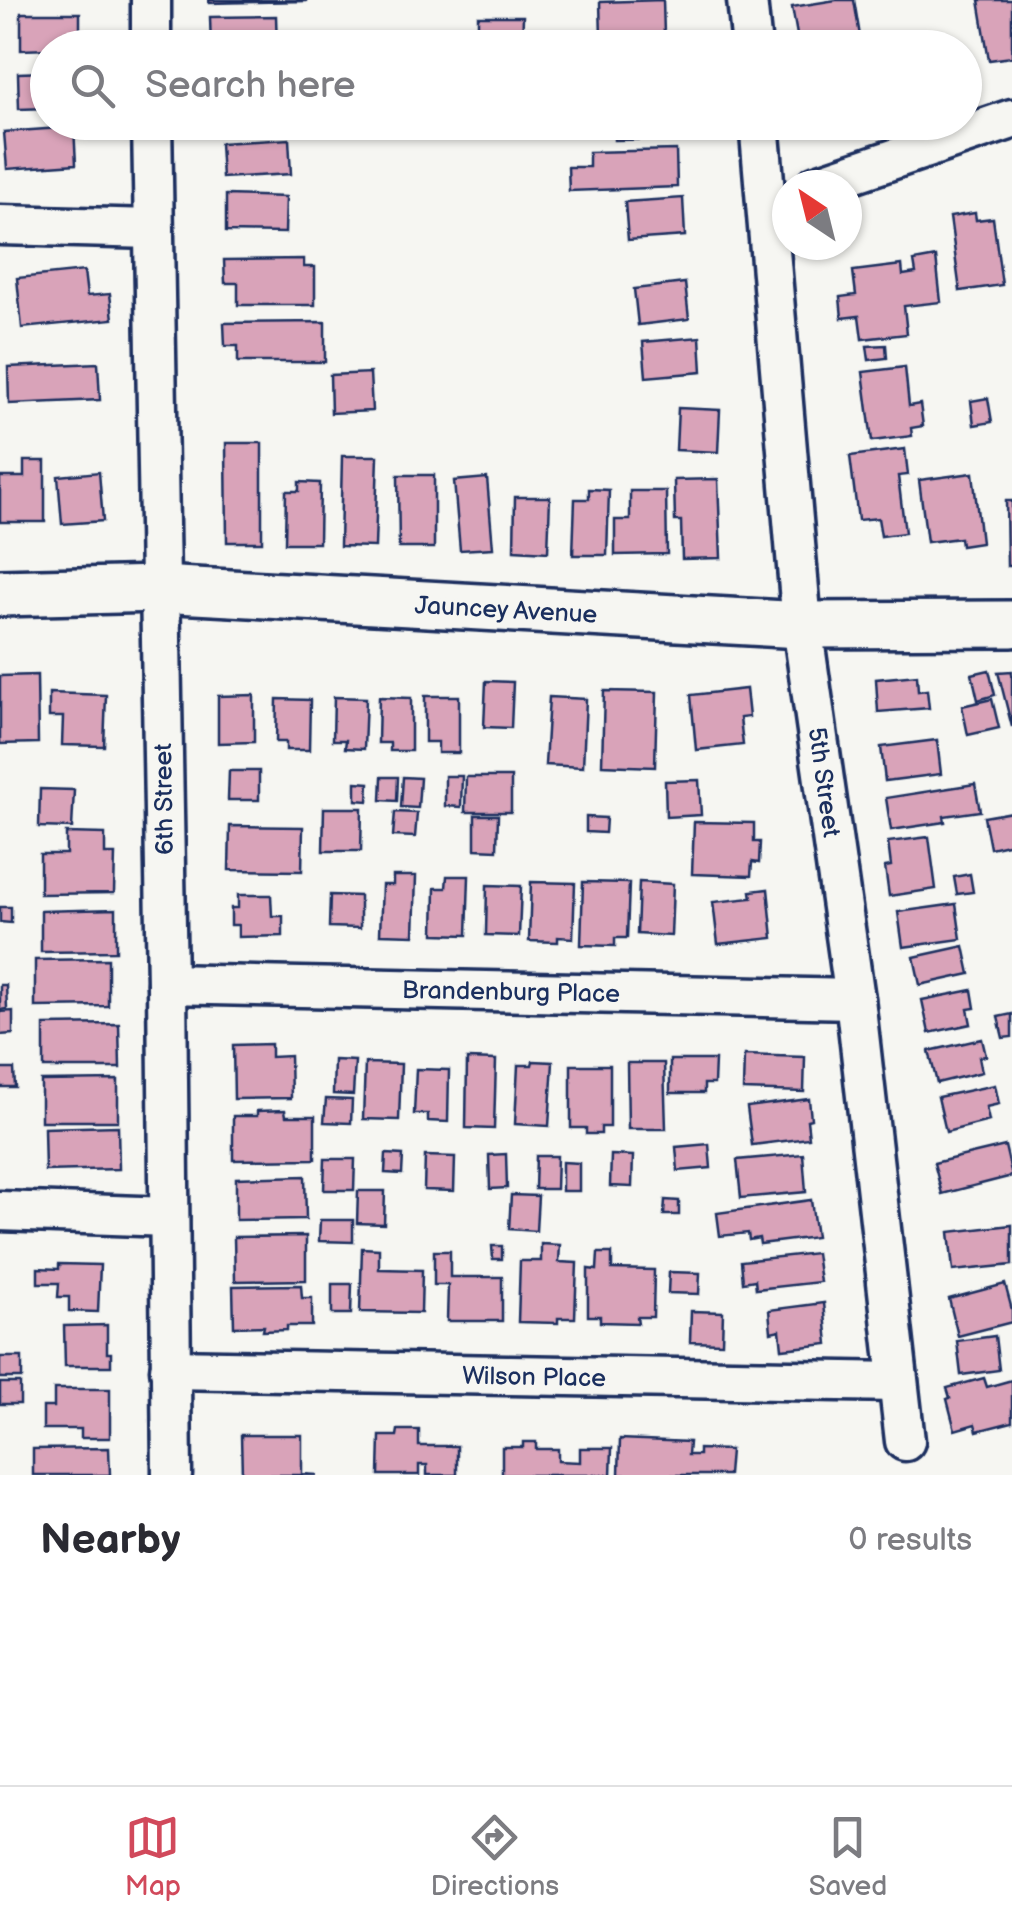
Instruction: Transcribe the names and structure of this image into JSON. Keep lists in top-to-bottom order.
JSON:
{
  "streets": {
    "street": [
      "Jauncey Avenue",
      "5th Street",
      "6th Street",
      "Brandenburg Place",
      "Wilson Place"
    ]
  },
  "crossings": [
    ["Jauncey Avenue", "5th Street"],
    ["Jauncey Avenue", "6th Street"],
    ["5th Street", "Brandenburg Place"],
    ["5th Street", "Wilson Place"],
    ["6th Street", "Brandenburg Place"],
    ["6th Street", "Wilson Place"]
  ],
  "north": "top left",
  "page": {
    "search": "Search here",
    "heading": ["Nearby", "0 results"],
    "nav": ["Map", "Directions", "Saved"]
  }
}
